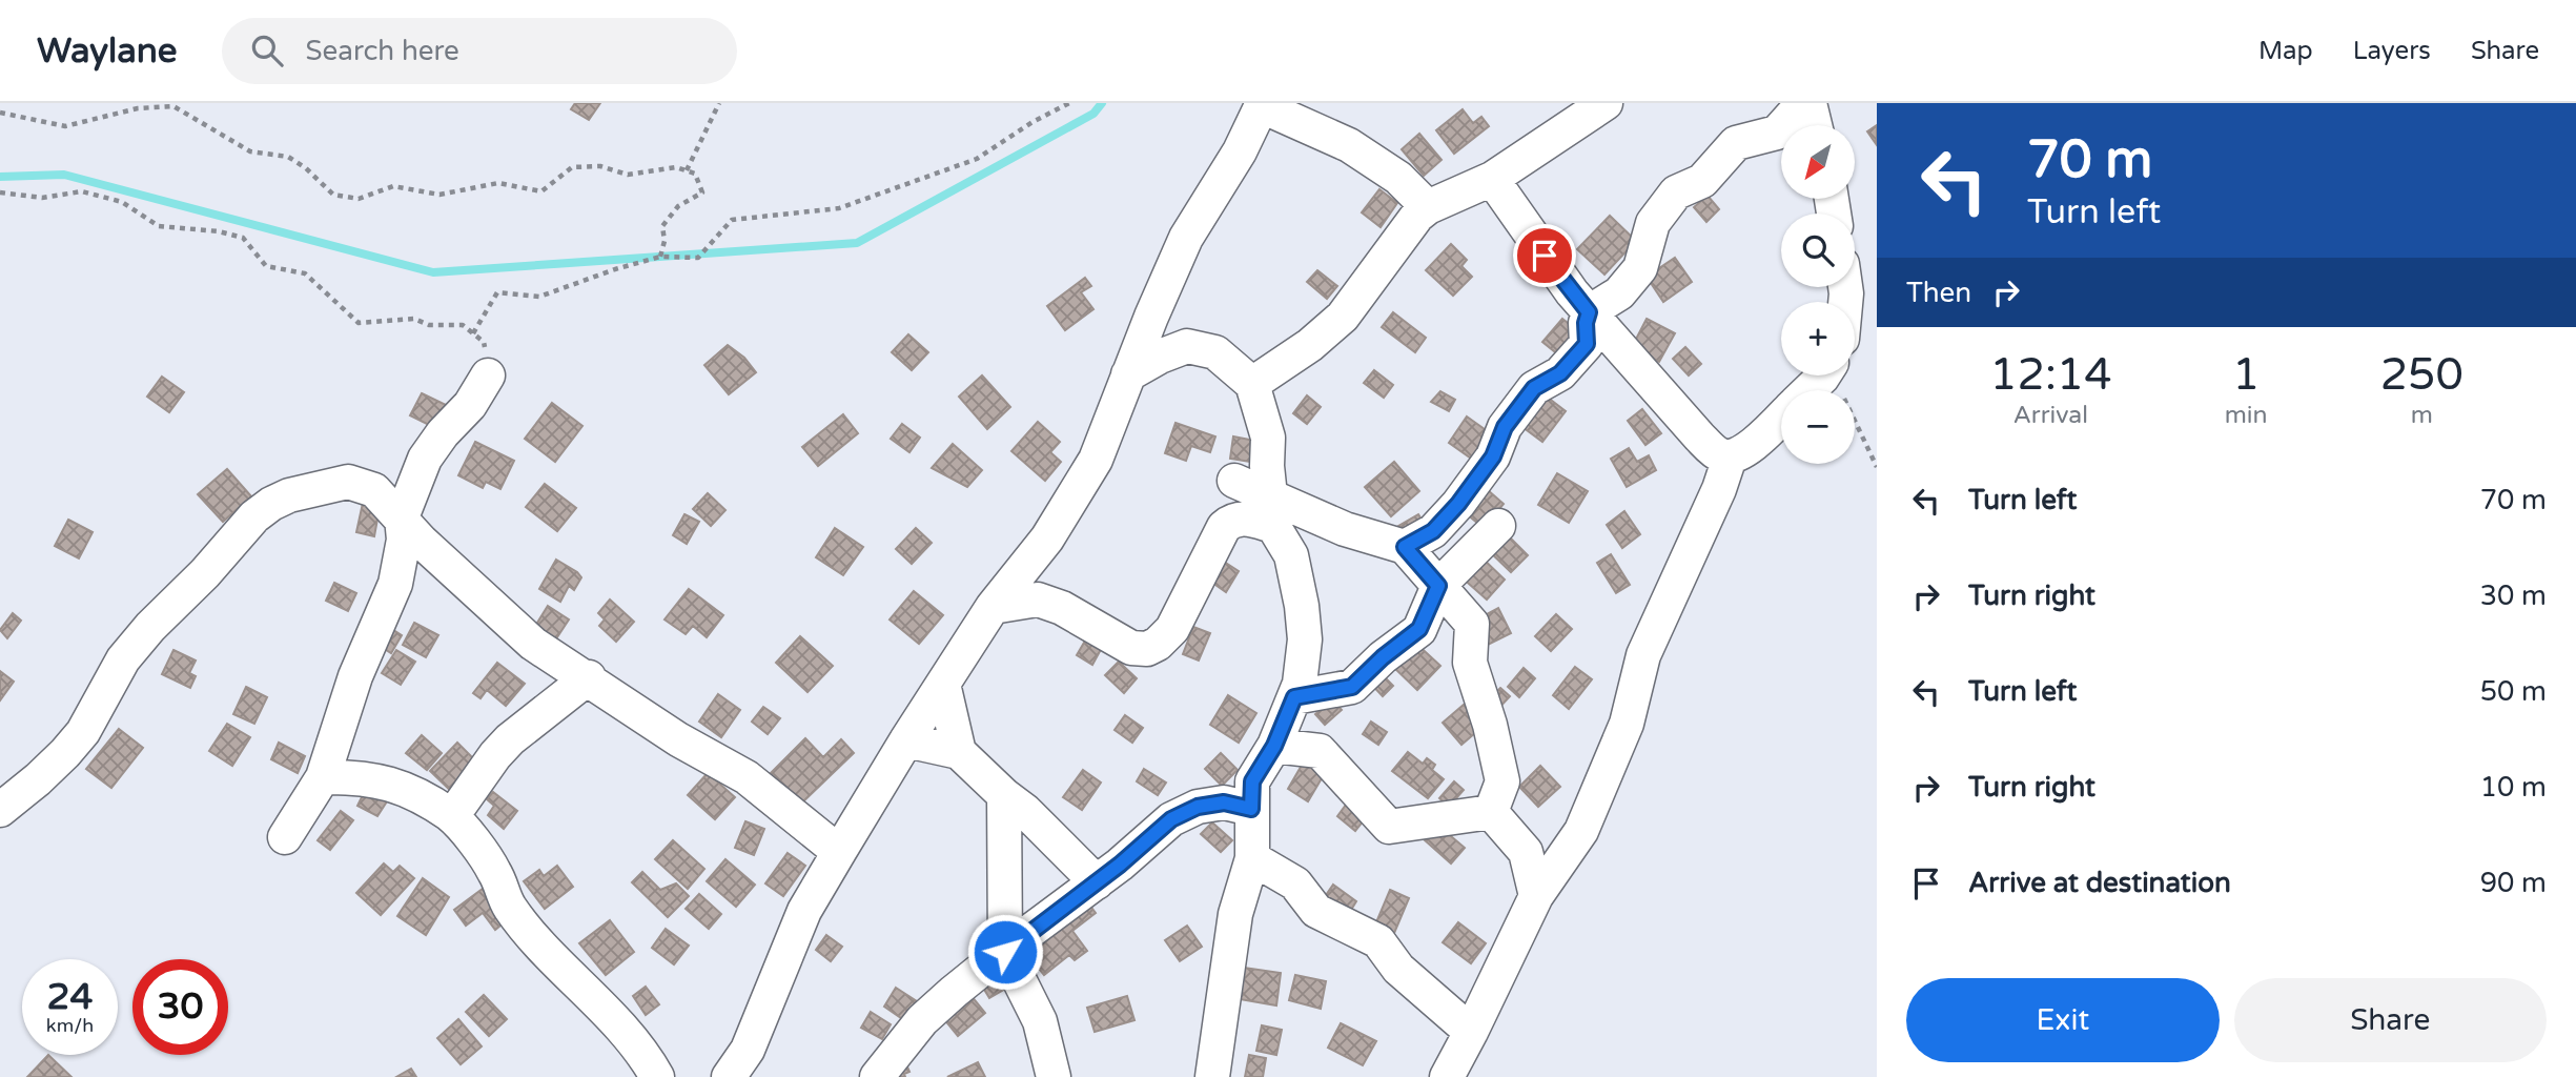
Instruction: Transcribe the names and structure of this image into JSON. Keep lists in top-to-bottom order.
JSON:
{
  "north": "bottom left",
  "page": {
    "header": "Waylane",
    "search": "Search here",
    "nav": ["Map", "Layers", "Share"],
    "turn": ["70 m", "Turn left"],
    "map_buttons": ["+", "−"],
    "then": "Then",
    "eta": [
      "12:14",
      "Arrival",
      "1",
      "min",
      "250",
      "m"
    ],
    "list": [
      {
        "name": "Turn left",
        "value": "70 m"
      },
      {
        "name": "Turn right",
        "value": "30 m"
      },
      {
        "name": "Turn left",
        "value": "50 m"
      },
      {
        "name": "Turn right",
        "value": "10 m"
      },
      {
        "name": "Arrive at destination",
        "value": "90 m"
      }
    ],
    "speed": "24 km/h",
    "limit": "30",
    "buttons": ["Exit", "Share"]
  }
}
